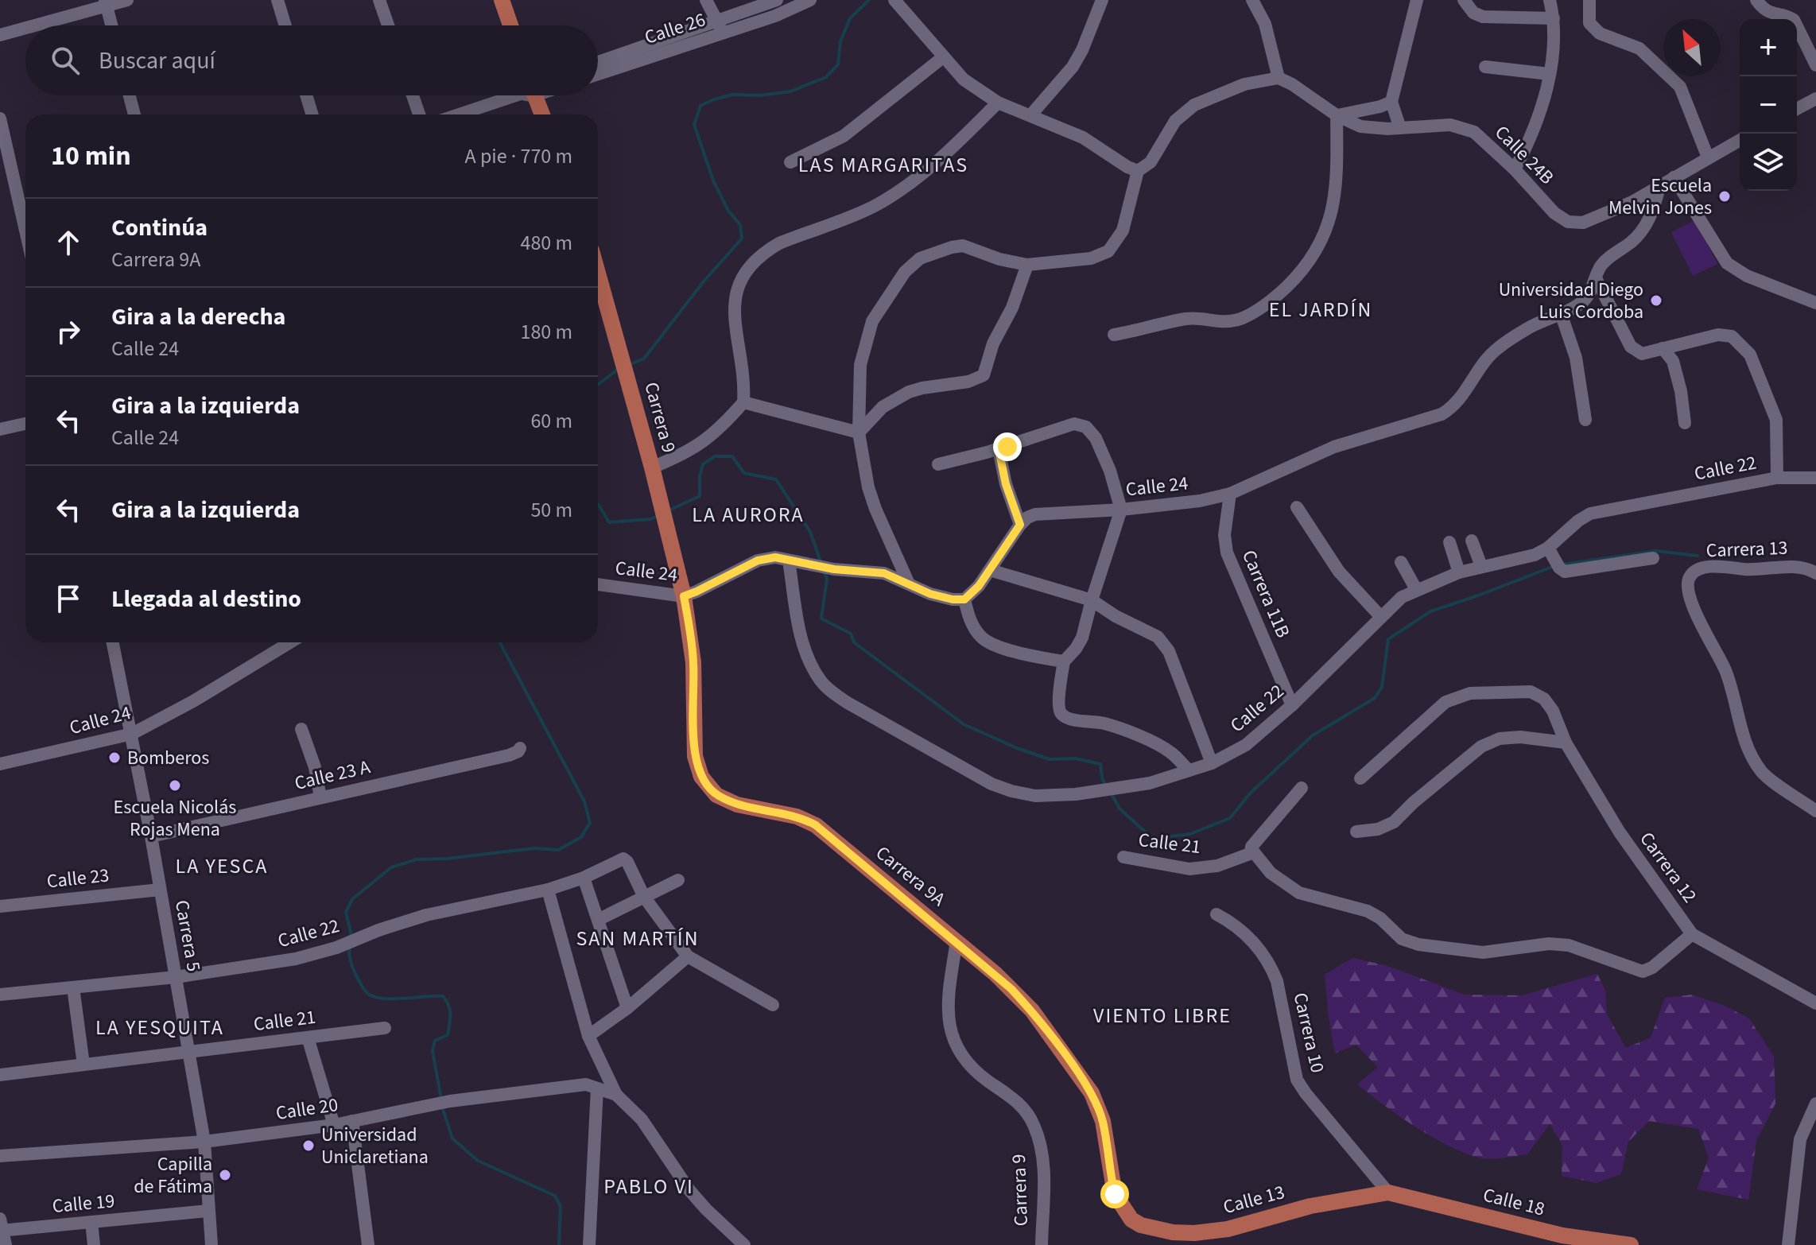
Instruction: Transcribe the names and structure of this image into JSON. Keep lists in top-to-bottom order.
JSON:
{
  "streets": {
    "main road": [
      "Carrera 9",
      "Carrera 9A",
      "Calle 13",
      "Calle 18"
    ],
    "street": [
      "Calle 26",
      "Calle 24B",
      "Calle 22",
      "Calle 24",
      "Carrera 13",
      "Carrera 11B",
      "Calle 23 A",
      "Calle 21",
      "Carrera 12",
      "Calle 23",
      "Carrera 5",
      "Carrera 10",
      "Calle 20",
      "Calle 19"
    ]
  },
  "crossings": [
    ["Calle 24B", "Calle 24"],
    ["Carrera 9", "Calle 24"],
    ["Carrera 9", "Carrera 9A"],
    ["Calle 22", "Calle 24"],
    ["Calle 22", "Carrera 11B"],
    ["Calle 22", "Carrera 5"],
    ["Calle 24", "Carrera 11B"],
    ["Calle 24", "Carrera 9A"],
    ["Calle 24", "Carrera 5"],
    ["Calle 23 A", "Carrera 5"],
    ["Calle 21", "Carrera 5"],
    ["Carrera 9A", "Calle 13"],
    ["Calle 23", "Carrera 5"],
    ["Carrera 5", "Calle 20"],
    ["Carrera 5", "Calle 19"],
    ["Carrera 10", "Calle 13"],
    ["Carrera 10", "Calle 18"],
    ["Calle 13", "Calle 18"]
  ],
  "districts": [
    "LAS MARGARITAS",
    "EL JARDÍN",
    "LA AURORA",
    "LA YESCA",
    "SAN MARTÍN",
    "VIENTO LIBRE",
    "LA YESQUITA",
    "PABLO VI"
  ],
  "places": [
    "Escuela Melvin Jones",
    "Universidad Diego Luis Cordoba",
    "Bomberos",
    "Escuela Nicolás Rojas Mena",
    "Universidad Uniclaretiana",
    "Capilla de Fátima"
  ],
  "north": "top left",
  "page": {
    "map_buttons": ["+", "−"],
    "search": "Buscar aquí",
    "heading": ["10 min", "A pie · 770 m"],
    "list": [
      ["Continúa", "Carrera 9A", "480 m"],
      ["Gira a la derecha", "Calle 24", "180 m"],
      ["Gira a la izquierda", "Calle 24", "60 m"],
      ["Gira a la izquierda", "50 m"],
      "Llegada al destino"
    ]
  }
}
